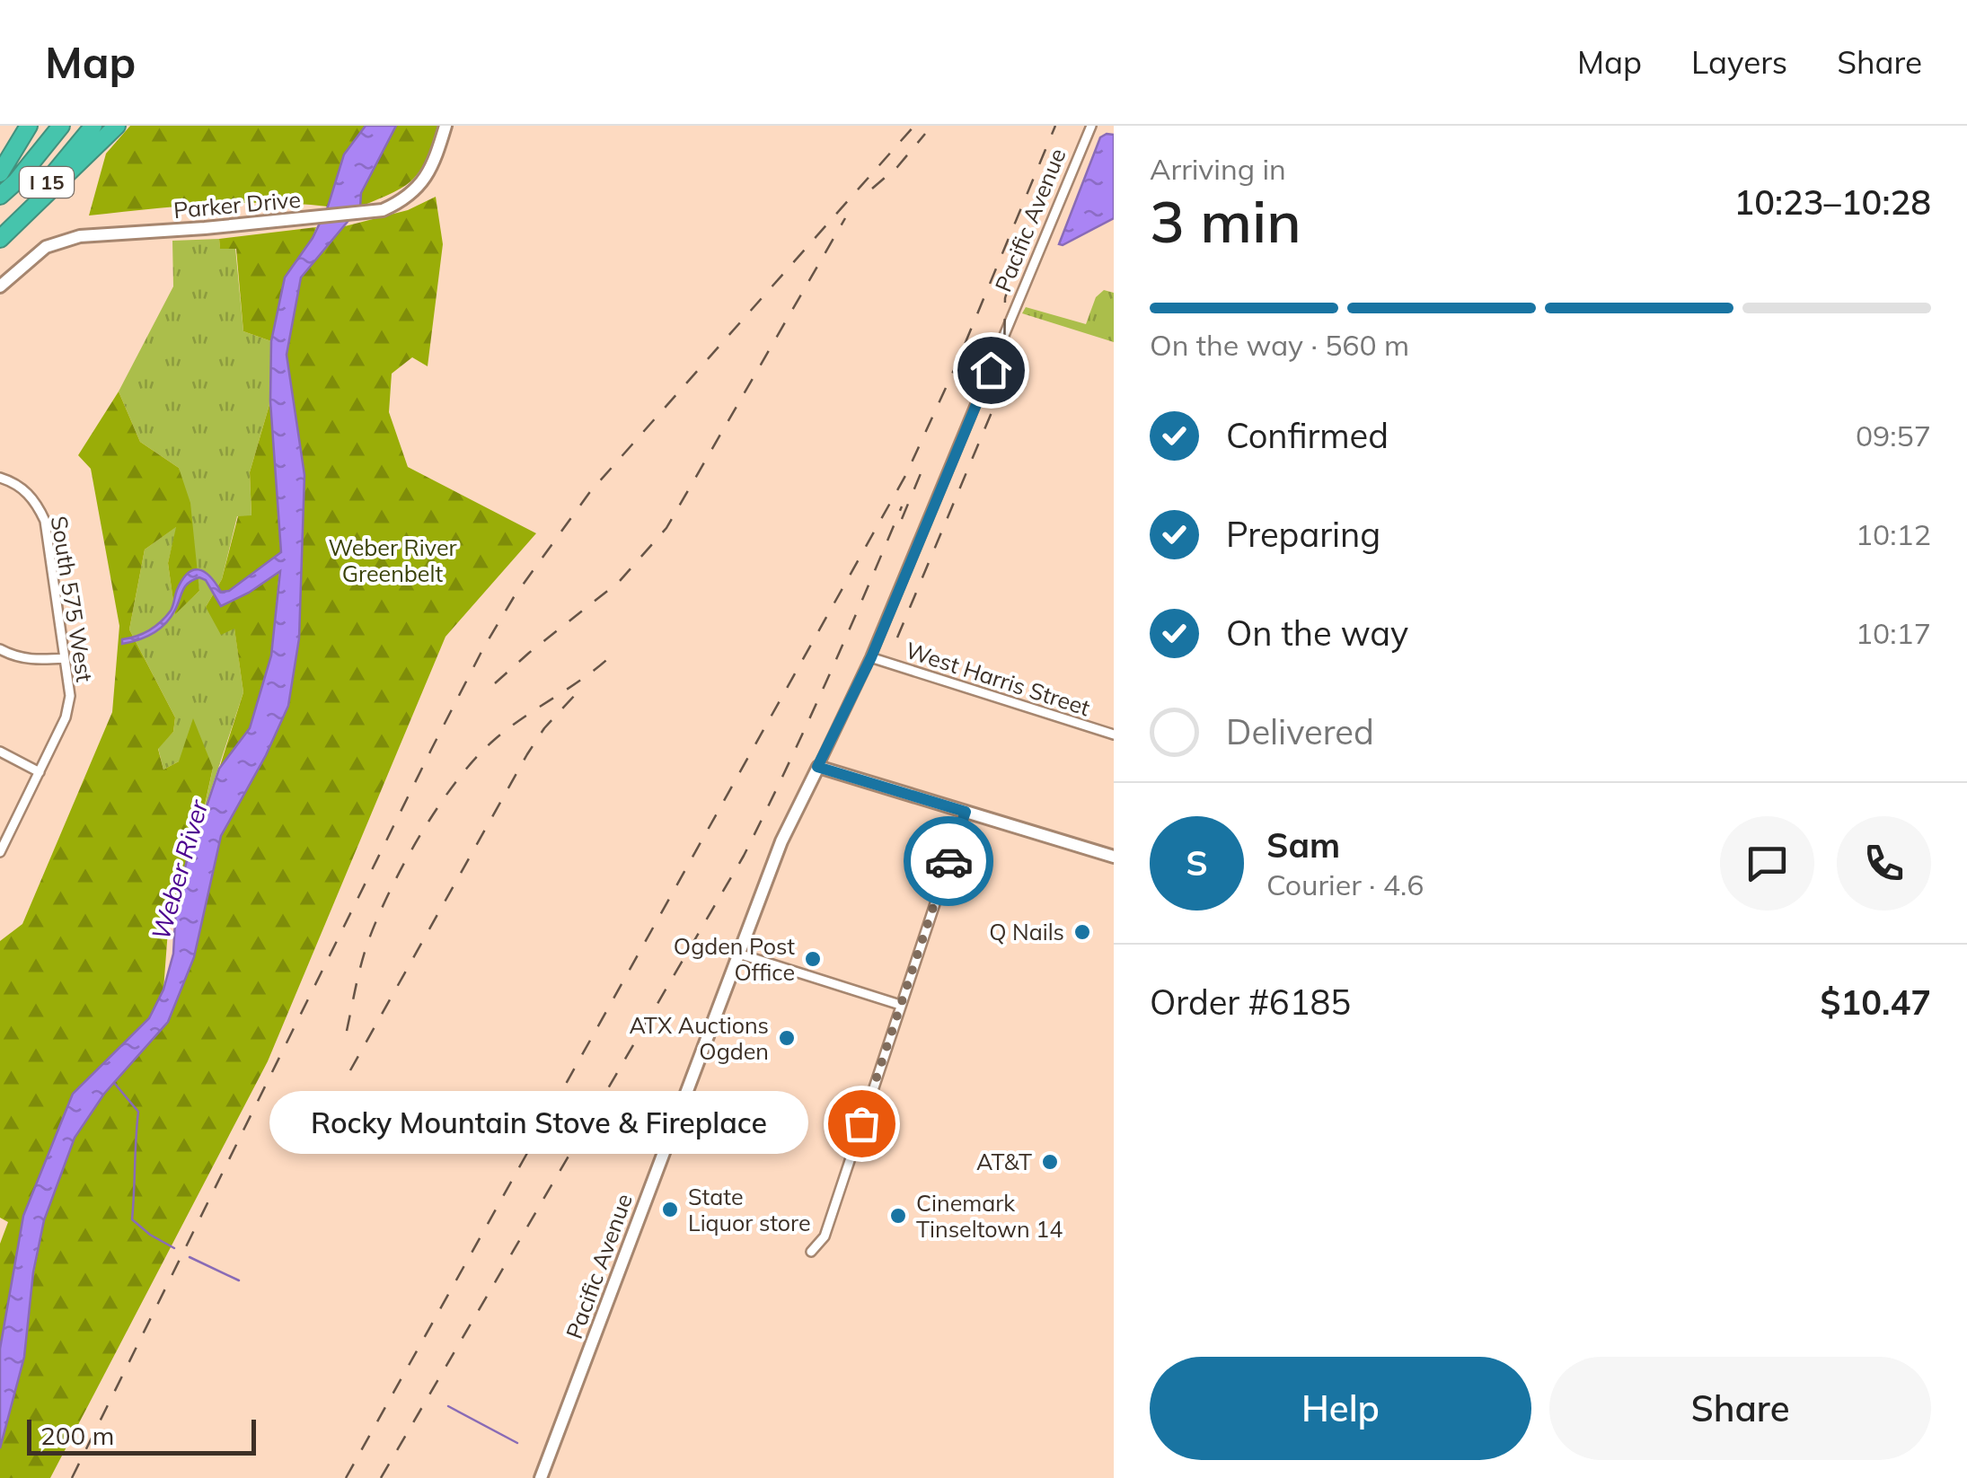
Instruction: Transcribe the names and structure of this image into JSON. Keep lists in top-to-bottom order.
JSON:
{
  "streets": {
    "highway": ["I 15"],
    "street": [
      "Parker Drive",
      "Pacific Avenue",
      "South 575 West",
      "West Harris Street"
    ]
  },
  "crossings": [
    ["Pacific Avenue", "West Harris Street"]
  ],
  "water": ["Weber River"],
  "parks": ["Weber River Greenbelt"],
  "places": [
    "Q Nails",
    "Ogden Post Office",
    "ATX Auctions Ogden",
    "Rocky Mountain Stove & Fireplace",
    "AT&T",
    "State Liquor store",
    "Cinemark Tinseltown 14"
  ],
  "scale_bar": "200 m",
  "page": {
    "header": "Map",
    "nav": ["Map", "Layers", "Share"],
    "heading": ["3 min", "Arriving in", "10:23–10:28"],
    "panel": [
      "Sam",
      "Courier · 4.6",
      "Order #6185",
      "$10.47"
    ],
    "bar": "On the way · 560 m",
    "list": [
      ["Confirmed", "09:57"],
      ["Preparing", "10:12"],
      ["On the way", "10:17"],
      "Delivered"
    ],
    "round": "S",
    "bubble": "Rocky Mountain Stove & Fireplace",
    "buttons": ["Help", "Share"],
    "scale": "200 m"
  }
}
